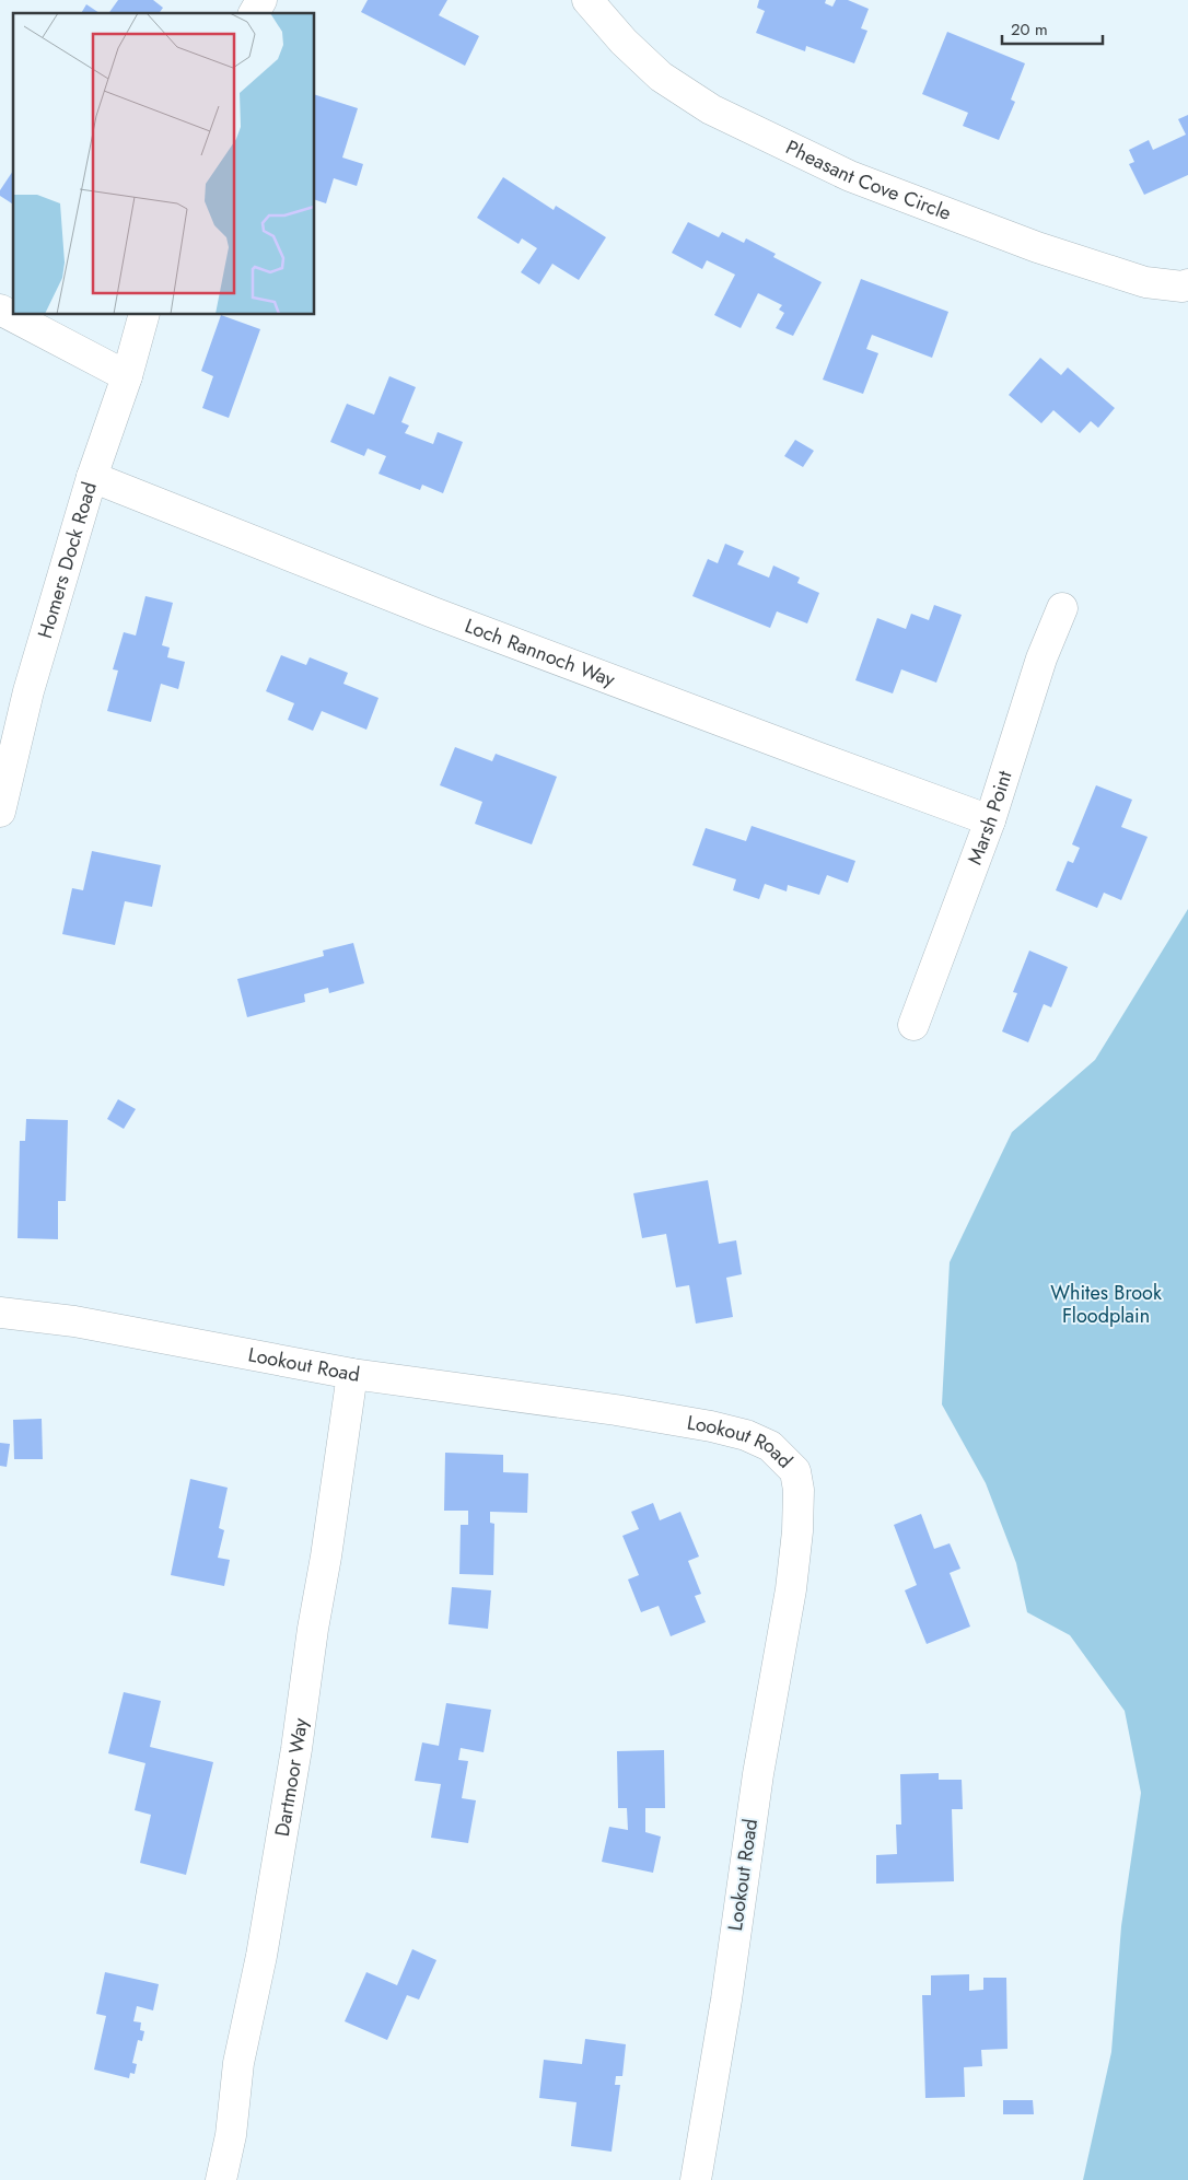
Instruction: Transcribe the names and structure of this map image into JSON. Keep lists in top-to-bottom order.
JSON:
{
  "streets": {
    "street": [
      "Pheasant Cove Circle",
      "Homers Dock Road",
      "Loch Rannoch Way",
      "Marsh Point",
      "Lookout Road",
      "Dartmoor Way"
    ]
  },
  "crossings": [
    ["Homers Dock Road", "Loch Rannoch Way"],
    ["Loch Rannoch Way", "Marsh Point"],
    ["Lookout Road", "Dartmoor Way"]
  ],
  "parks": ["Whites Brook Floodplain"],
  "scale_bar": "20 m"
}
